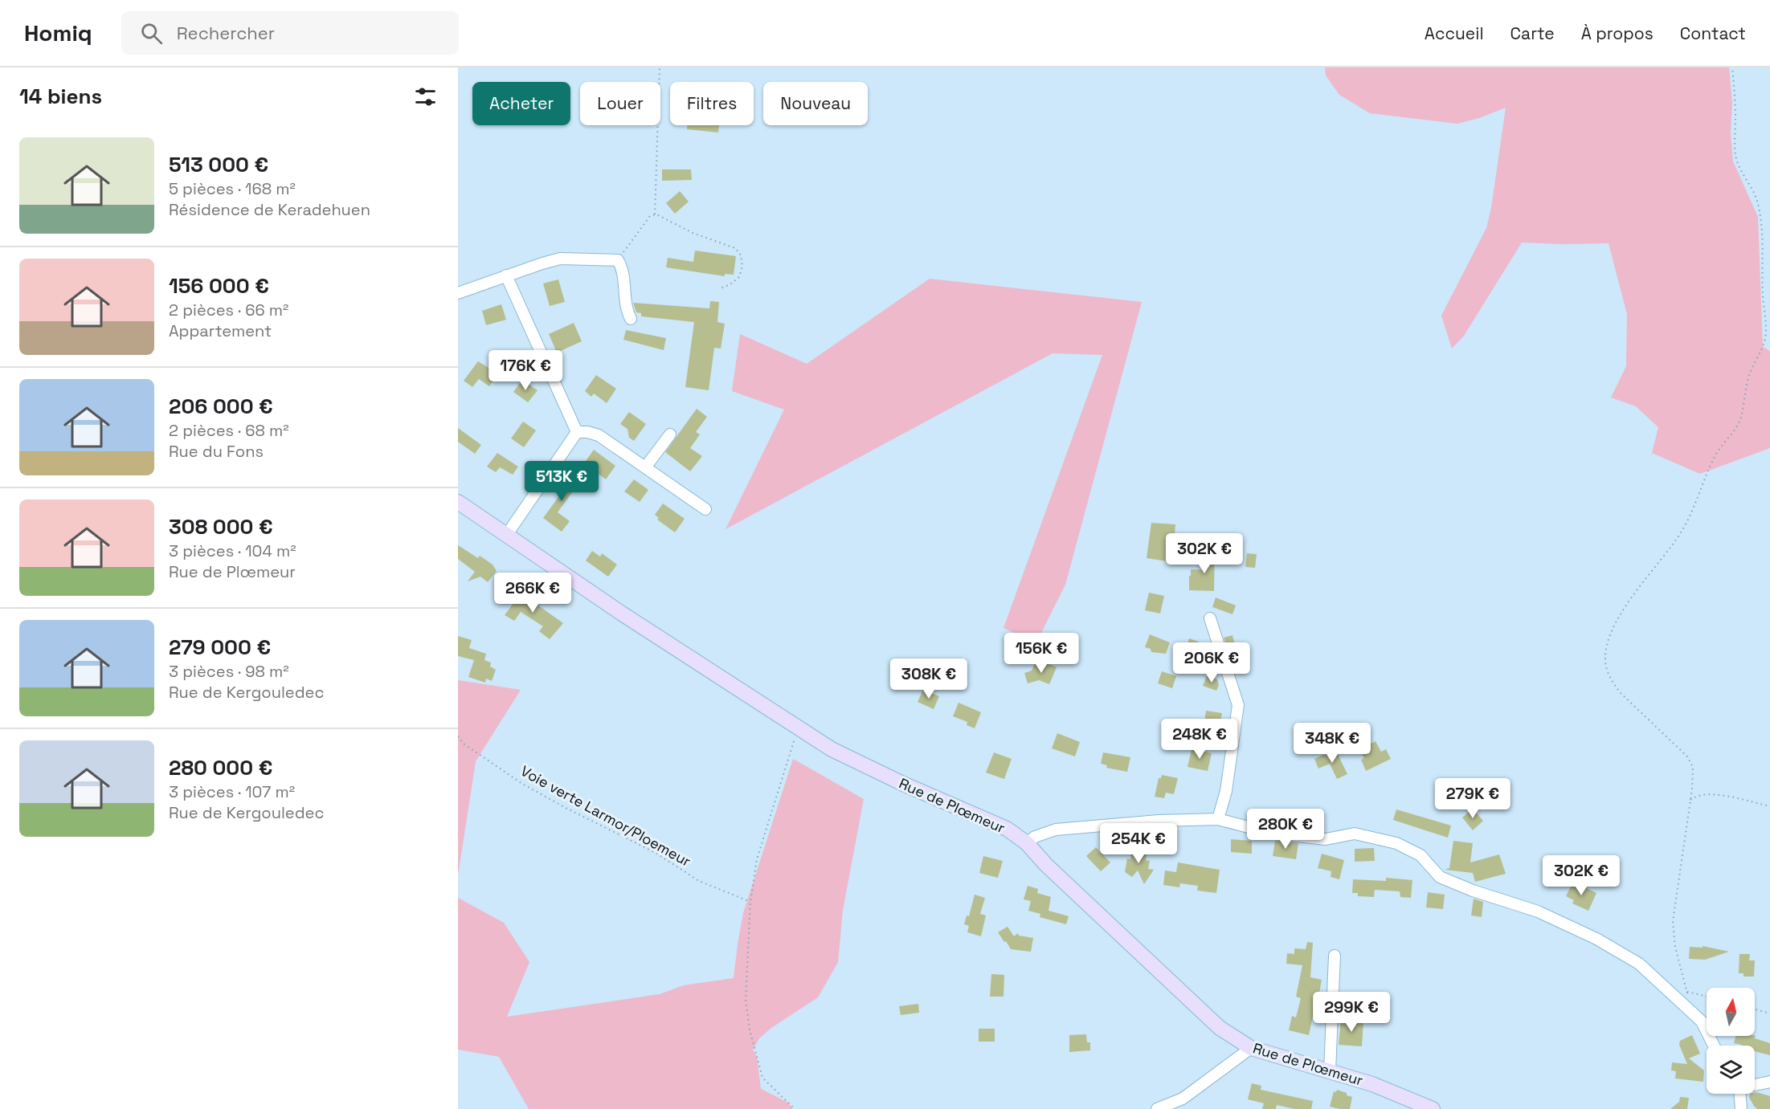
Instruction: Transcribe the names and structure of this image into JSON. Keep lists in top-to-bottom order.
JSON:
{
  "streets": {
    "main road": ["Rue de Plœmeur"],
    "path": ["Voie verte Larmor/Ploemeur"]
  },
  "north": "top",
  "page": {
    "header": "Homiq",
    "search": "Rechercher",
    "nav": [
      "Accueil",
      "Carte",
      "À propos",
      "Contact"
    ],
    "heading": "14 biens",
    "chip": [
      "Acheter",
      "Louer",
      "Filtres",
      "Nouveau"
    ],
    "list": [
      {
        "name": "513 000 €",
        "note": "5 pièces · 168 m² · Résidence de Keradehuen"
      },
      {
        "name": "156 000 €",
        "note": "2 pièces · 66 m² · Appartement"
      },
      {
        "name": "206 000 €",
        "note": "2 pièces · 68 m² · Rue du Fons"
      },
      {
        "name": "308 000 €",
        "note": "3 pièces · 104 m² · Rue de Plœmeur"
      },
      {
        "name": "279 000 €",
        "note": "3 pièces · 98 m² · Rue de Kergouledec"
      },
      {
        "name": "280 000 €",
        "note": "3 pièces · 107 m² · Rue de Kergouledec"
      }
    ],
    "price": [
      "176K €",
      "513K €",
      "302K €",
      "266K €",
      "156K €",
      "206K €",
      "308K €",
      "248K €",
      "348K €",
      "279K €",
      "280K €",
      "254K €",
      "302K €",
      "299K €"
    ]
  }
}
